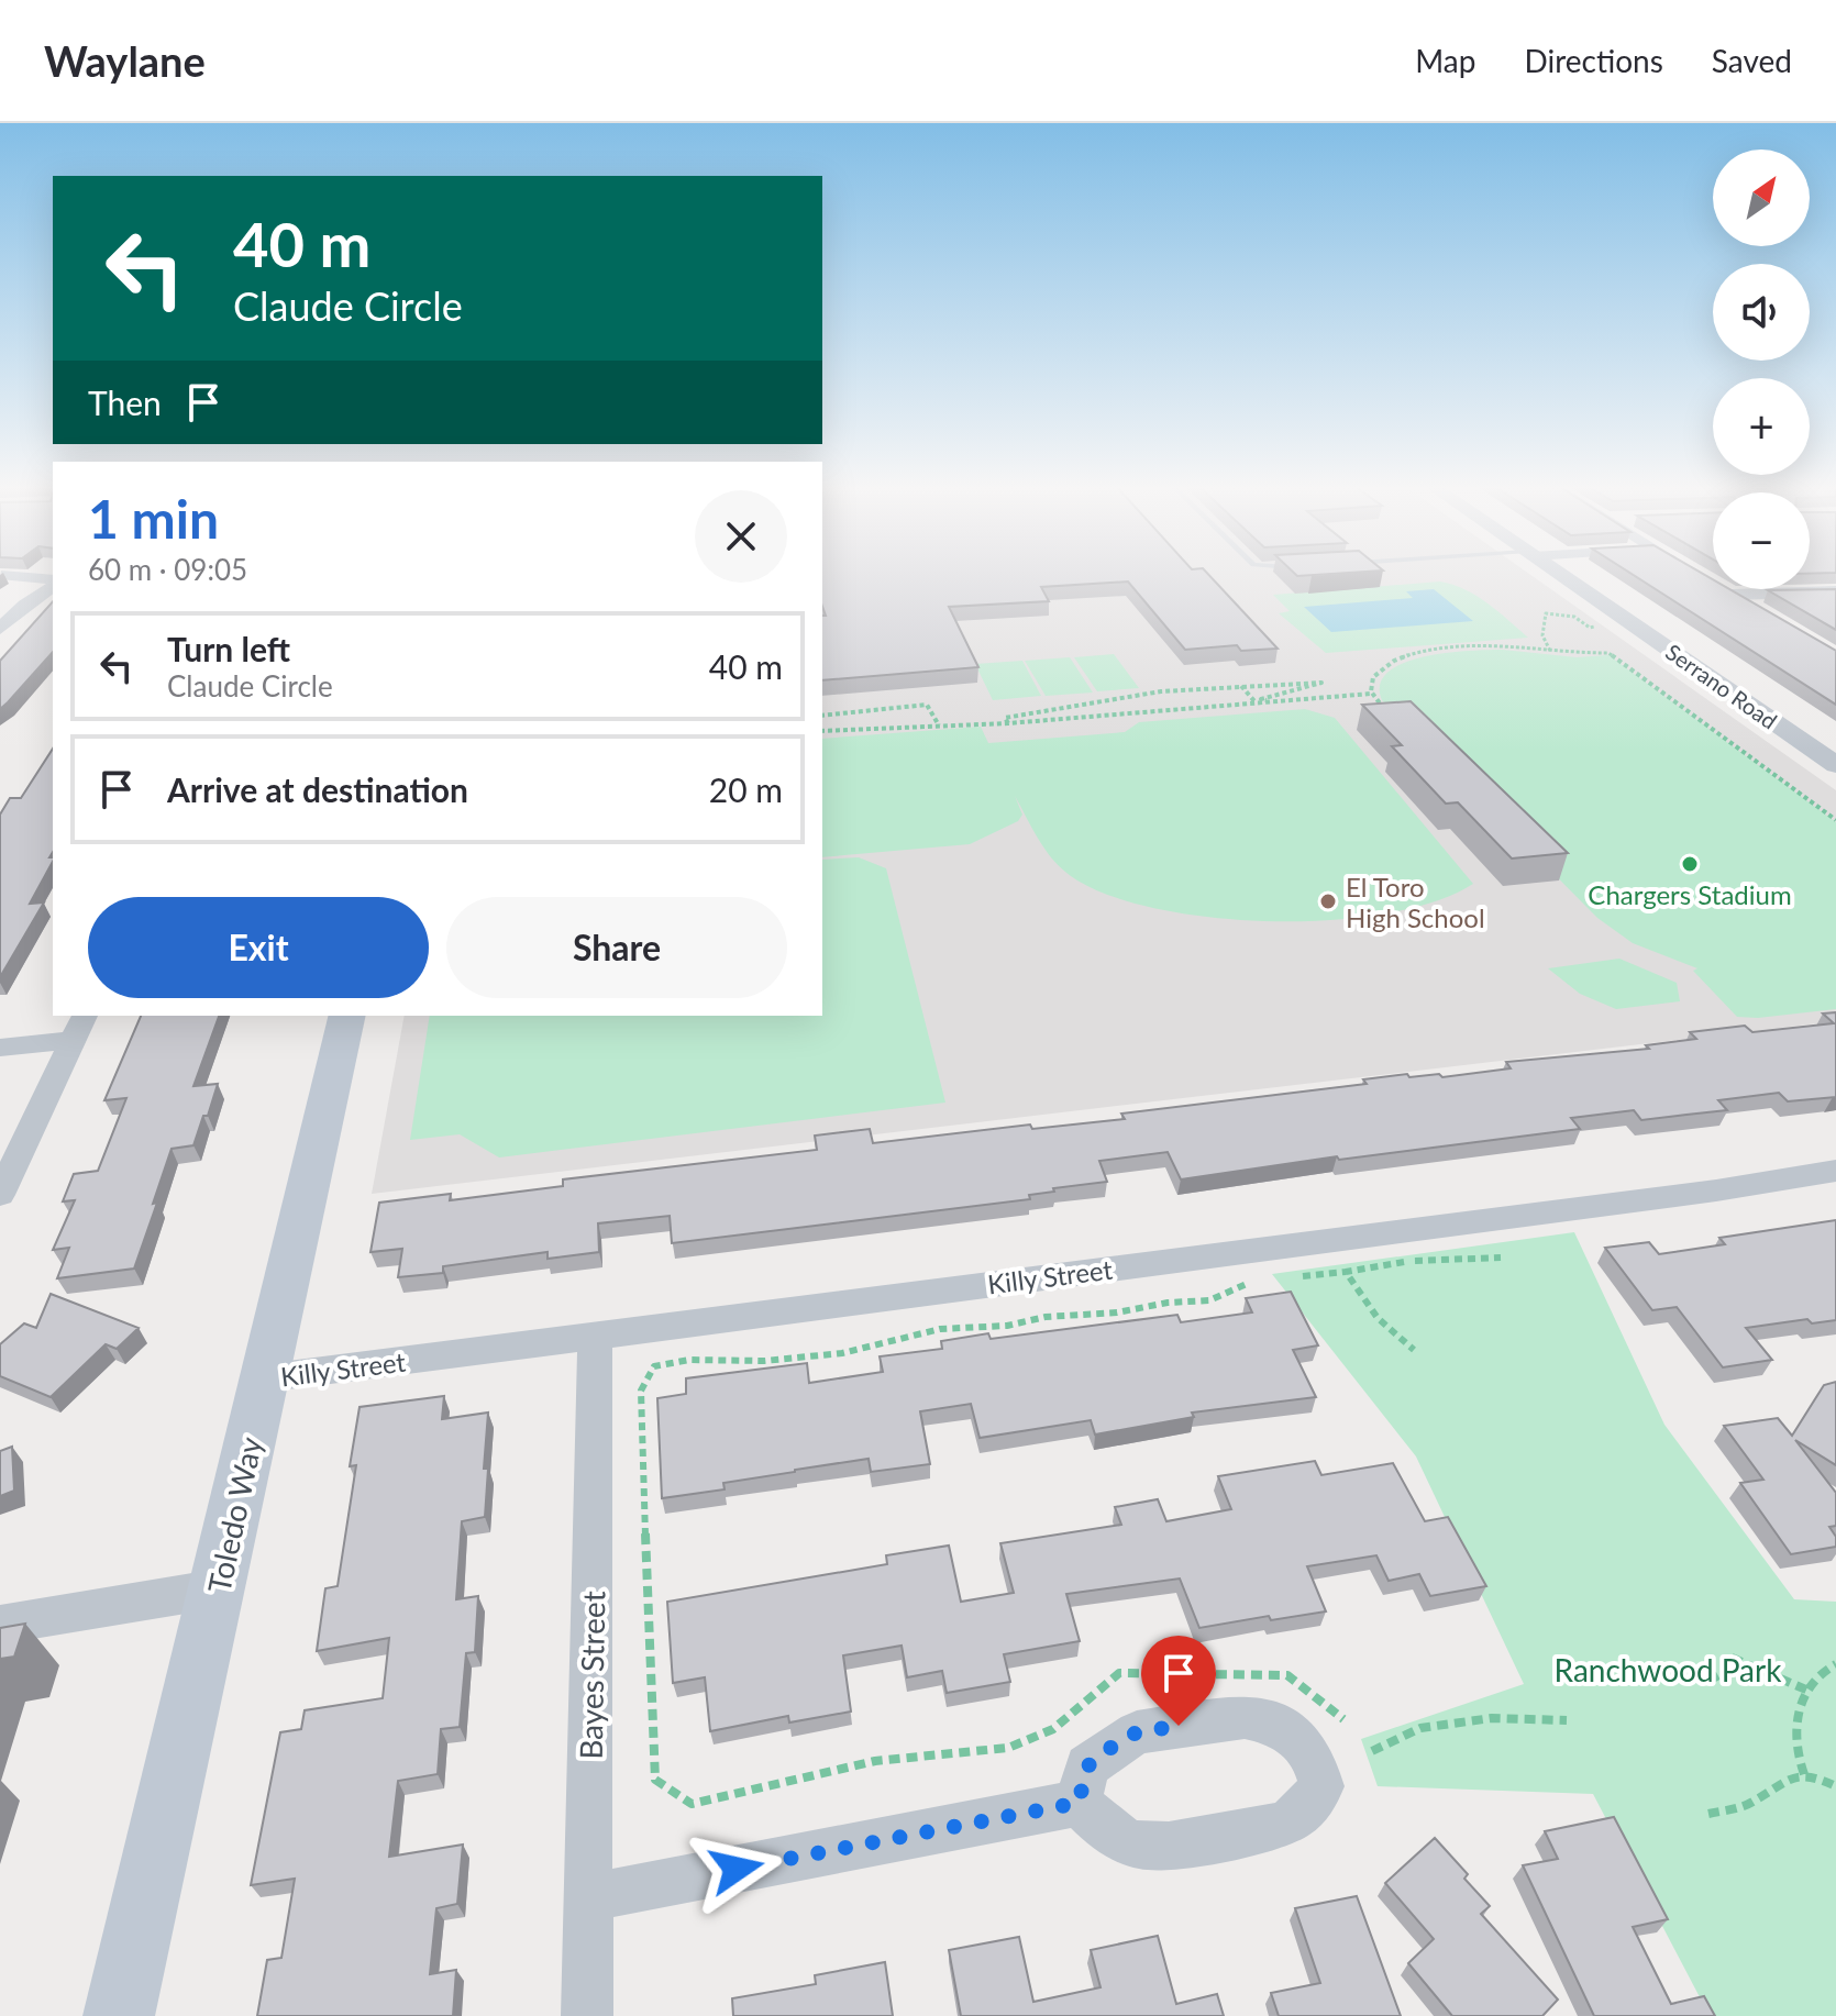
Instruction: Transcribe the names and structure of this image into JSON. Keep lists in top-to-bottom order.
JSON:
{
  "streets": {
    "main road": ["Toledo Way"],
    "street": ["Serrano Road", "Killy Street", "Bayes Street"]
  },
  "crossings": [
    ["Killy Street", "Toledo Way"],
    ["Killy Street", "Bayes Street"]
  ],
  "parks": ["Ranchwood Park"],
  "places": ["Chargers Stadium", "El Toro High School"],
  "north": "top right",
  "page": {
    "header": "Waylane",
    "nav": ["Map", "Directions", "Saved"],
    "map_buttons": ["+", "−"],
    "turn": ["40 m", "Claude Circle"],
    "then": "Then",
    "heading": ["1 min", "60 m · 09:05"],
    "list": [
      {
        "name": "Turn left",
        "note": "Claude Circle",
        "value": "40 m"
      },
      {
        "name": "Arrive at destination",
        "value": "20 m"
      }
    ],
    "buttons": ["Exit", "Share"]
  }
}
